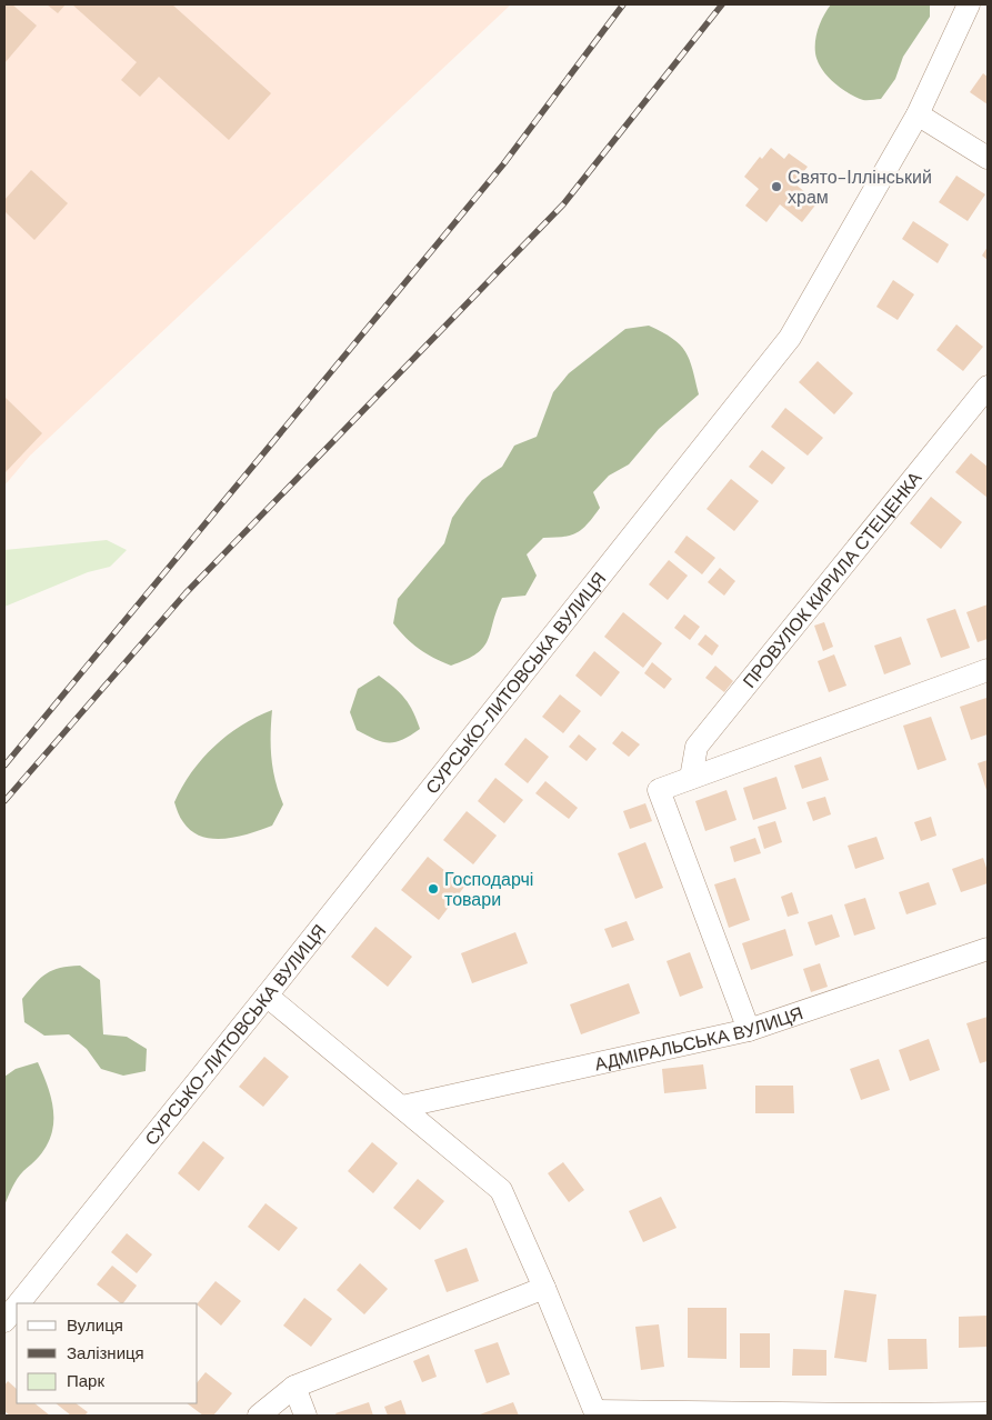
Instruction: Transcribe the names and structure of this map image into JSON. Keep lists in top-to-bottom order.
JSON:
{
  "streets": {
    "street": ["ПРОВУЛОК КИРИЛА СТЕЦЕНКА", "СУРСЬКО-ЛИТОВСЬКА ВУЛИЦЯ", "АДМІРАЛЬСЬКА ВУЛИЦЯ"]
  },
  "places": ["Свято-Іллінський храм", "Господарчі товари"],
  "legend": ["Вулиця", "Залізниця", "Парк"]
}
